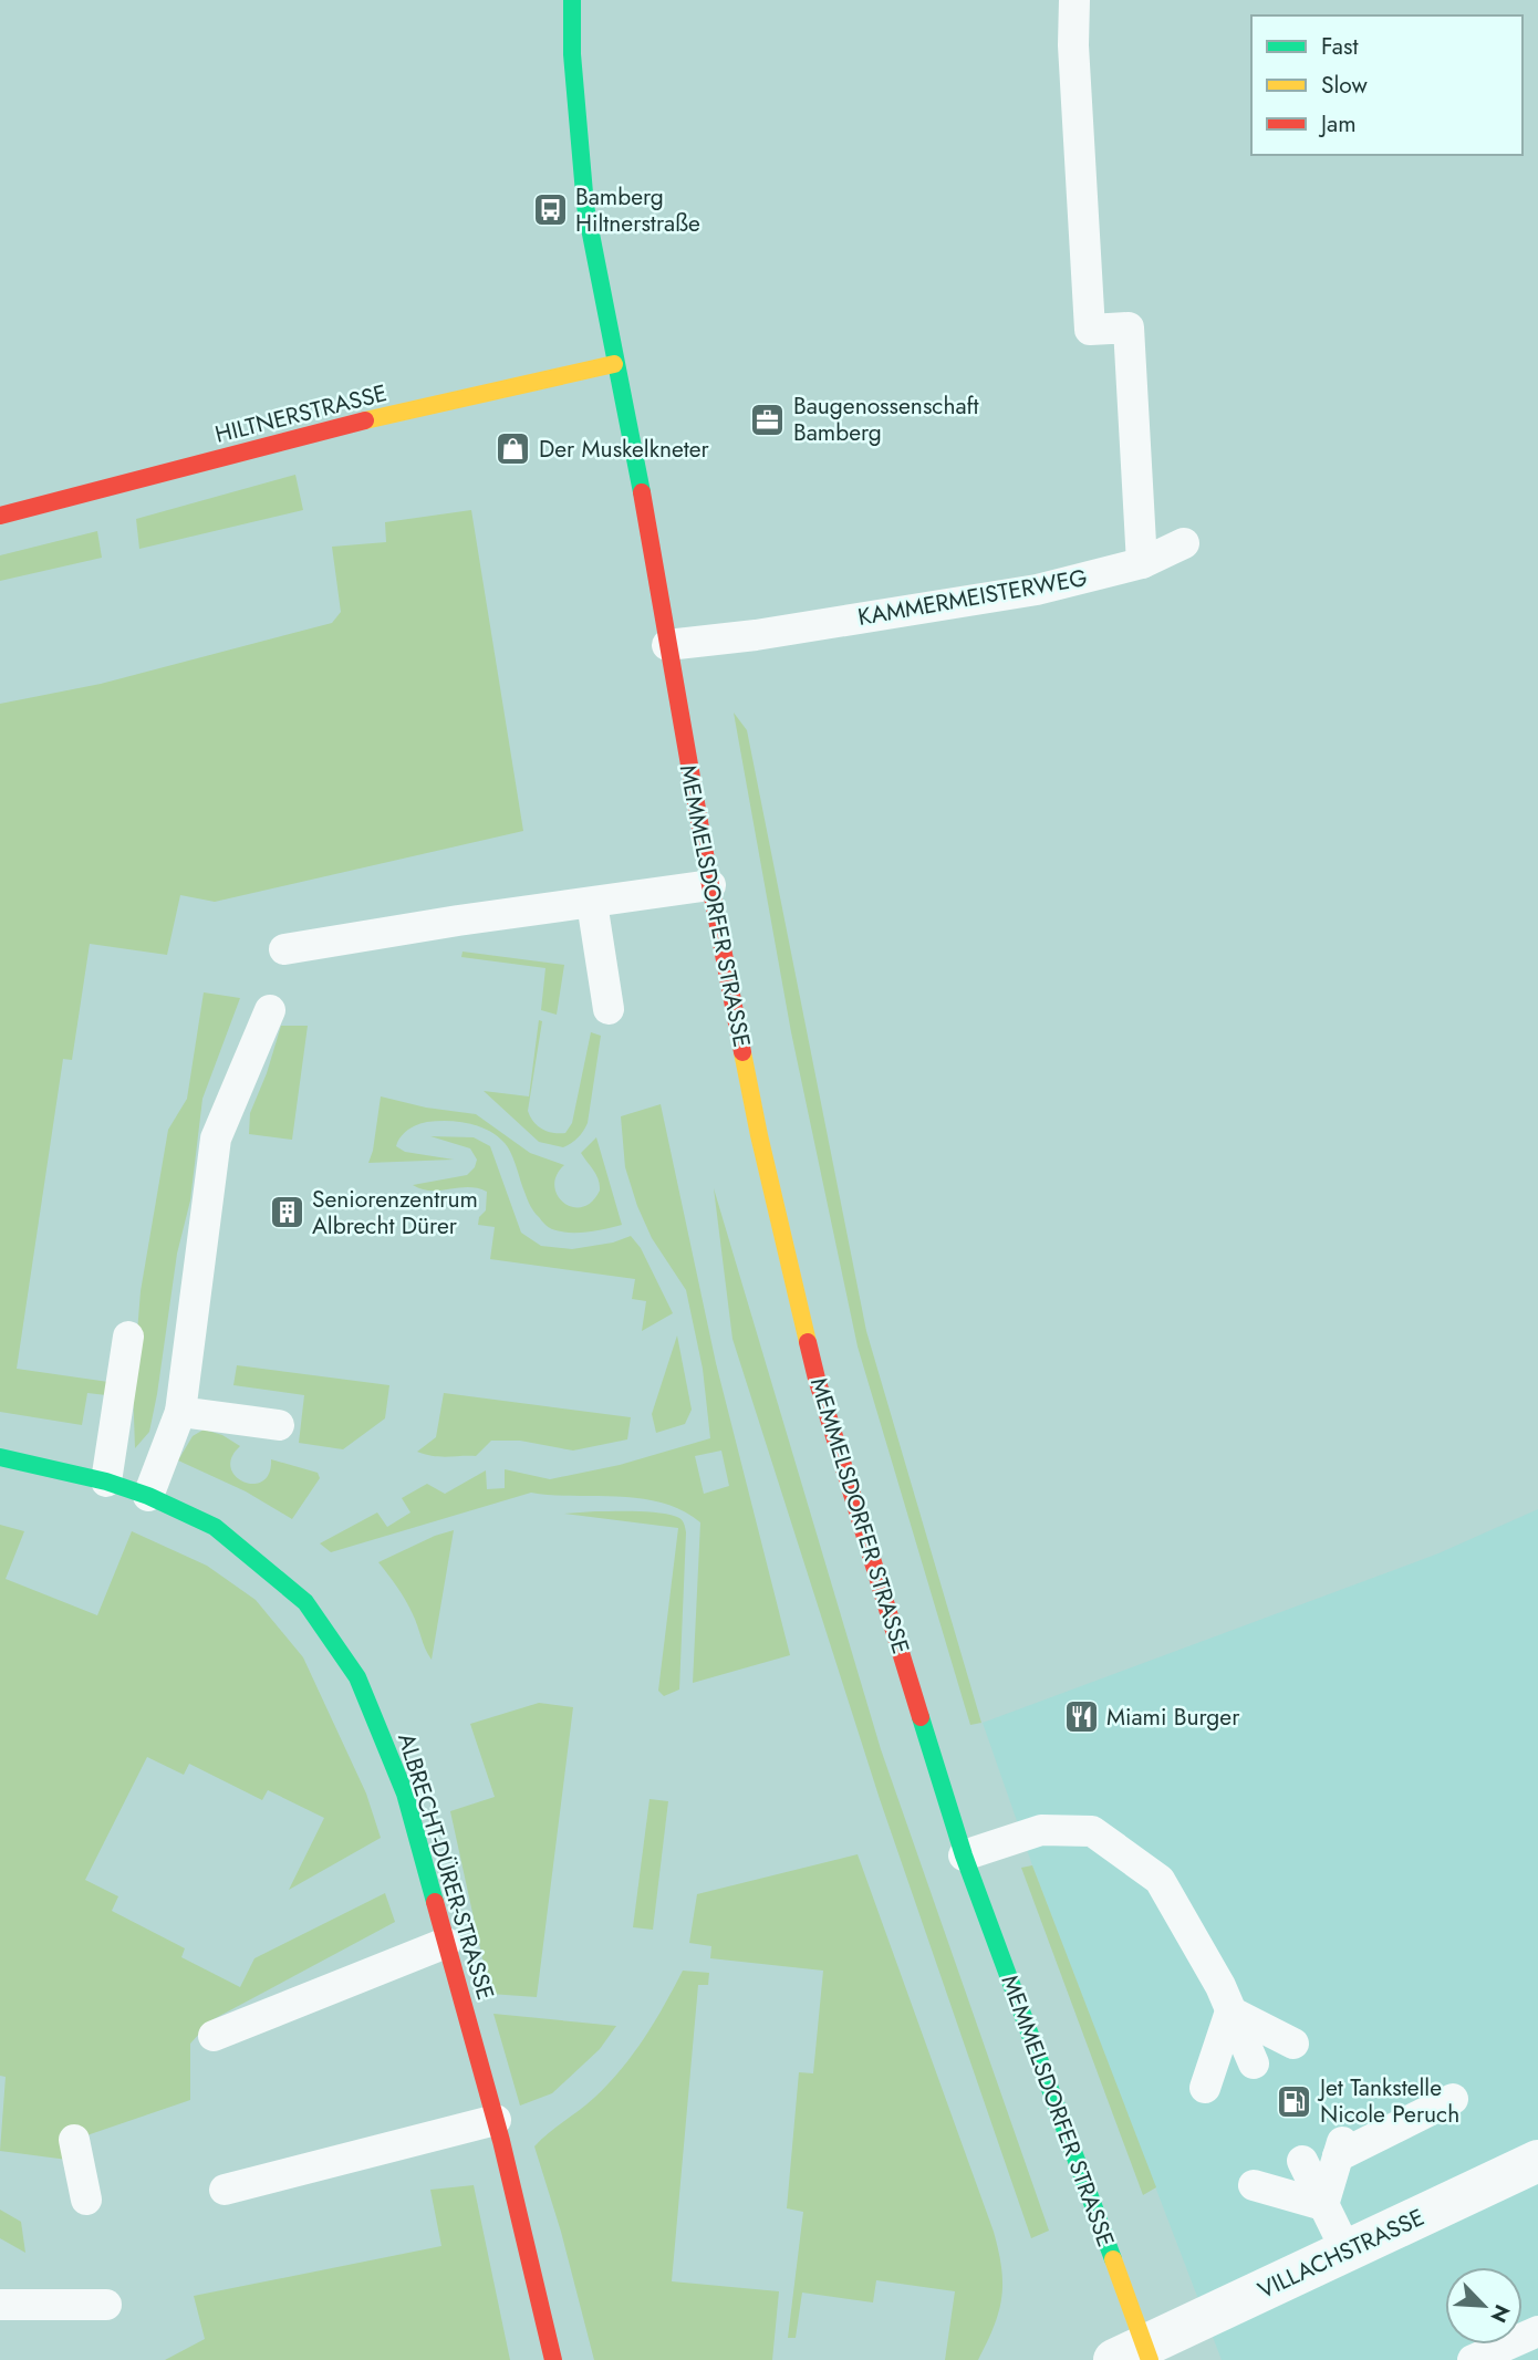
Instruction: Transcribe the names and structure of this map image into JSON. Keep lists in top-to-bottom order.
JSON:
{
  "streets": {
    "main road": ["HILTNERSTRASSE", "MEMMELSDORFER STRASSE", "ALBRECHT-DÜRER-STRASSE"],
    "street": ["VILLACHSTRASSE"],
    "lane": ["KAMMERMEISTERWEG"]
  },
  "crossings": [
    ["HILTNERSTRASSE", "MEMMELSDORFER STRASSE"],
    ["KAMMERMEISTERWEG", "MEMMELSDORFER STRASSE"],
    ["MEMMELSDORFER STRASSE", "VILLACHSTRASSE"]
  ],
  "places": {
    "bus stop": ["Bamberg Hiltnerstraße"],
    "office": ["Baugenossenschaft Bamberg"],
    "shop": ["Der Muskelkneter"],
    "building": ["Seniorenzentrum Albrecht Dürer"],
    "restaurant": ["Miami Burger"],
    "fuel station": ["Jet Tankstelle Nicole Peruch"]
  },
  "legend": ["Fast", "Slow", "Jam"],
  "north": "bottom right"
}
